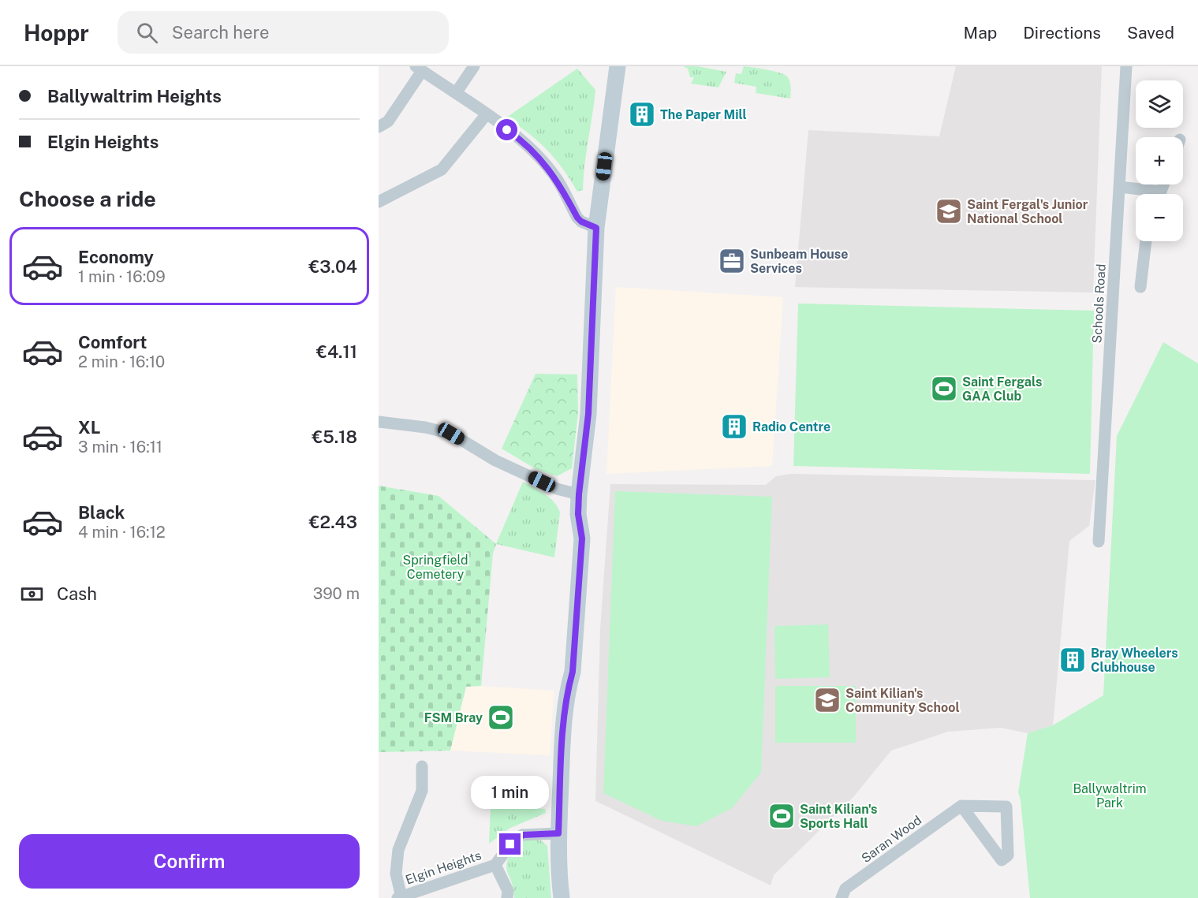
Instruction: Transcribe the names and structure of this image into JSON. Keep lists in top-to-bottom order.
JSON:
{
  "streets": {
    "street": ["Schools Road", "Saran Wood", "Elgin Heights"]
  },
  "parks": ["Springfield Cemetery", "Ballywaltrim Park"],
  "places": {
    "building": ["The Paper Mill", "Radio Centre", "Bray Wheelers Clubhouse"],
    "school or university": ["Saint Fergal's Junior National School", "Saint Kilian's Community School"],
    "office": ["Sunbeam House Services"],
    "sports": ["Saint Fergals GAA Club", "FSM Bray", "Saint Kilian's Sports Hall"]
  },
  "page": {
    "header": "Hoppr",
    "search": "Search here",
    "nav": ["Map", "Directions", "Saved"],
    "banner": ["Ballywaltrim Heights", "Elgin Heights"],
    "map_buttons": ["+", "−"],
    "heading": "Choose a ride",
    "list": [
      {
        "name": "Economy",
        "note": "1 min · 16:09",
        "value": "€3.04"
      },
      {
        "name": "Comfort",
        "note": "2 min · 16:10",
        "value": "€4.11"
      },
      {
        "name": "XL",
        "note": "3 min · 16:11",
        "value": "€5.18"
      },
      {
        "name": "Black",
        "note": "4 min · 16:12",
        "value": "€2.43"
      }
    ],
    "pay": ["Cash", "390 m"],
    "bubble": "1 min",
    "buttons": "Confirm"
  }
}
